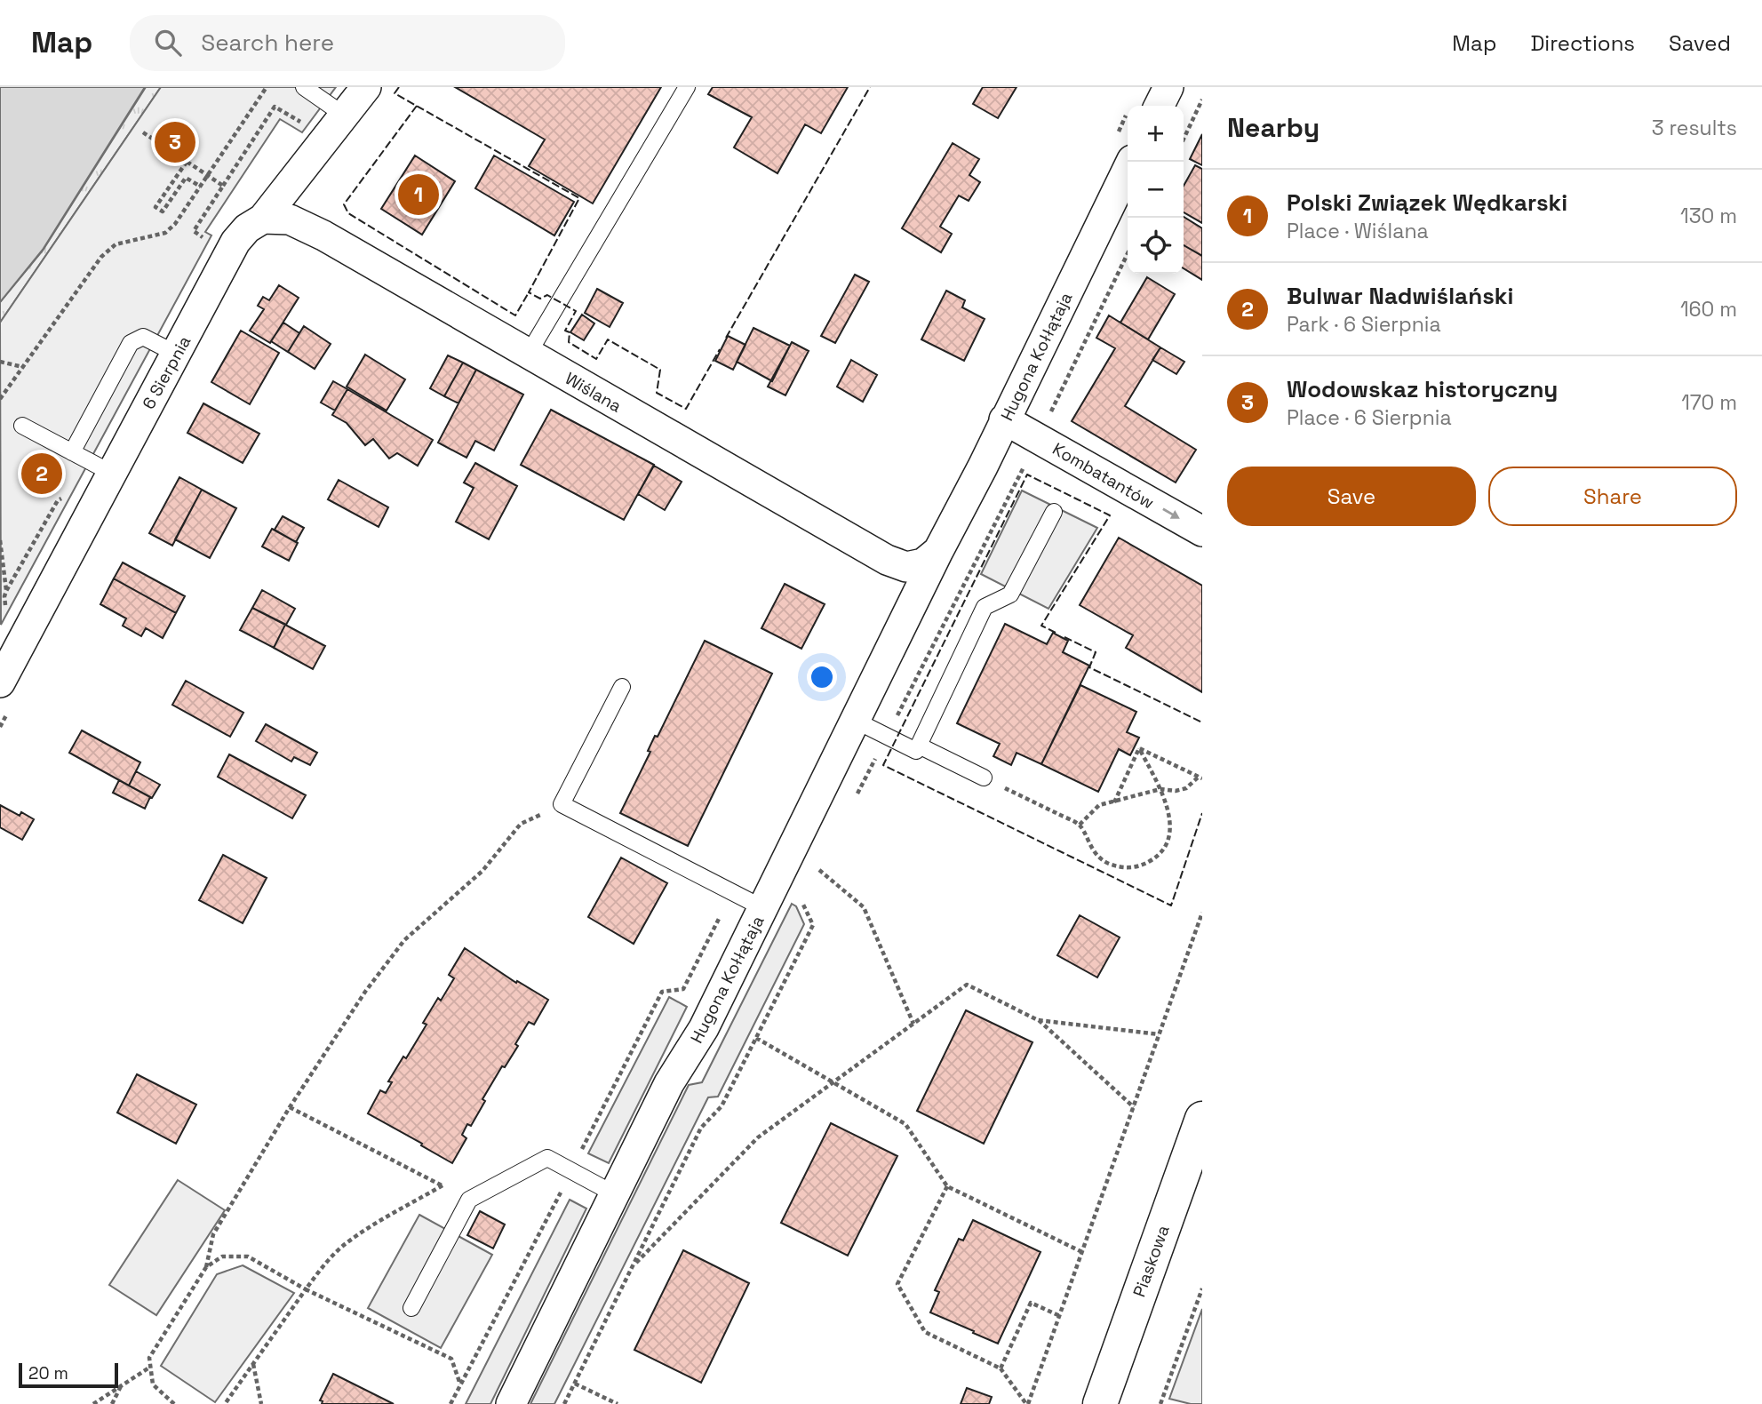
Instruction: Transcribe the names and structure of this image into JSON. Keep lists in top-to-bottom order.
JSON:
{
  "streets": {
    "main road": ["Piaskowa"],
    "street": [
      "Hugona Kołłątaja",
      "6 Sierpnia",
      "Wiślana",
      "Kombatantów"
    ]
  },
  "crossings": [
    ["Hugona Kołłątaja", "Wiślana"],
    ["Hugona Kołłątaja", "Kombatantów"],
    ["6 Sierpnia", "Wiślana"]
  ],
  "one_way": ["Kombatantów"],
  "scale_bar": "20 m",
  "page": {
    "header": "Map",
    "search": "Search here",
    "nav": ["Map", "Directions", "Saved"],
    "heading": ["Nearby", "3 results"],
    "map_buttons": ["+", "−"],
    "pins": ["3", "1", "2"],
    "list": [
      {
        "mark": "1",
        "name": "Polski Związek Wędkarski",
        "note": "Place · Wiślana",
        "value": "130 m"
      },
      {
        "mark": "2",
        "name": "Bulwar Nadwiślański",
        "note": "Park · 6 Sierpnia",
        "value": "160 m"
      },
      {
        "mark": "3",
        "name": "Wodowskaz historyczny",
        "note": "Place · 6 Sierpnia",
        "value": "170 m"
      }
    ],
    "buttons": ["Save", "Share"],
    "scale": "20 m"
  }
}
